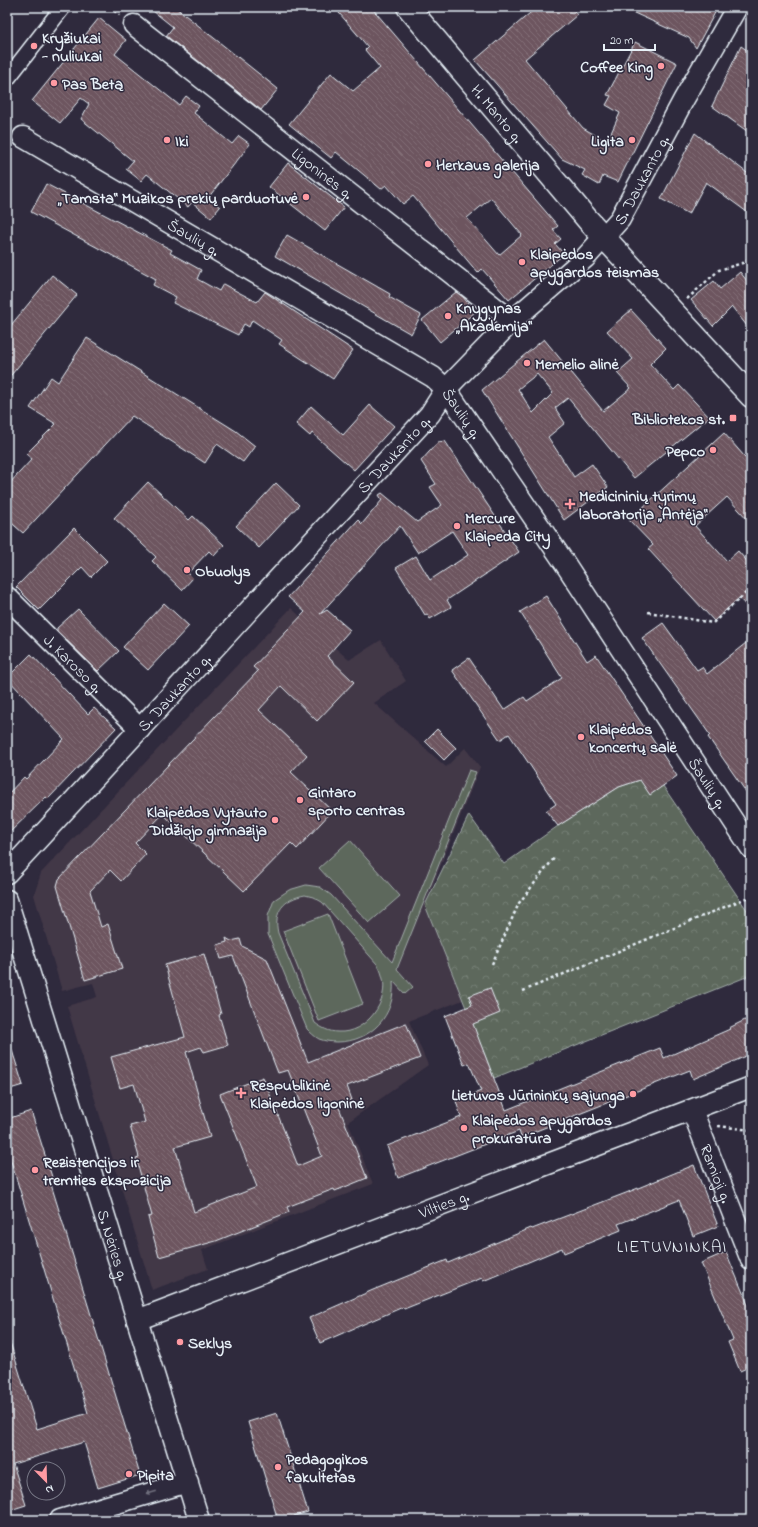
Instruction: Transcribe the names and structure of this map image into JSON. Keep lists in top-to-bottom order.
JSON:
{
  "streets": {
    "main road": ["H. Manto g."],
    "street": [
      "Ligoninės g.",
      "S. Daukanto g.",
      "Šaulių g.",
      "J. Karoso g.",
      "Ramioji g.",
      "Vilties g.",
      "S. Nėries g."
    ]
  },
  "crossings": [
    ["H. Manto g.", "S. Daukanto g."],
    ["Ligoninės g.", "S. Daukanto g."],
    ["S. Daukanto g.", "Šaulių g."],
    ["S. Daukanto g.", "J. Karoso g."],
    ["Ramioji g.", "Vilties g."],
    ["Vilties g.", "S. Nėries g."]
  ],
  "districts": ["LIETUVNINKAI"],
  "places": {
    "other": [
      "Kryžiukai - nuliukai",
      "Coffee King",
      "Pas Betą",
      "Iki",
      "Ligita",
      "Herkaus galerija",
      "„Tamsta“ Muzikos prekių parduotuvė",
      "Klaipėdos apygardos teismas",
      "Knygynas „Akademija“",
      "Memelio alinė",
      "Pepco",
      "Mercure Klaipeda City",
      "Obuolys",
      "Klaipėdos koncertų salė",
      "Gintaro sporto centras",
      "Klaipėdos Vytauto Didžiojo gimnazija",
      "Lietuvos Jūrininkų sąjunga",
      "Klaipėdos apygardos prokuratūra",
      "Rezistencijos ir tremties ekspozicija",
      "Seklys",
      "Pedagogikos fakultetas",
      "Pipita"
    ],
    "transit": ["Bibliotekos st."],
    "health": ["Medicininių tyrimų laboratorija „Antėja“", "Respublikinė Klaipėdos ligoninė"]
  },
  "scale_bar": "20 m",
  "north": "bottom right"
}
